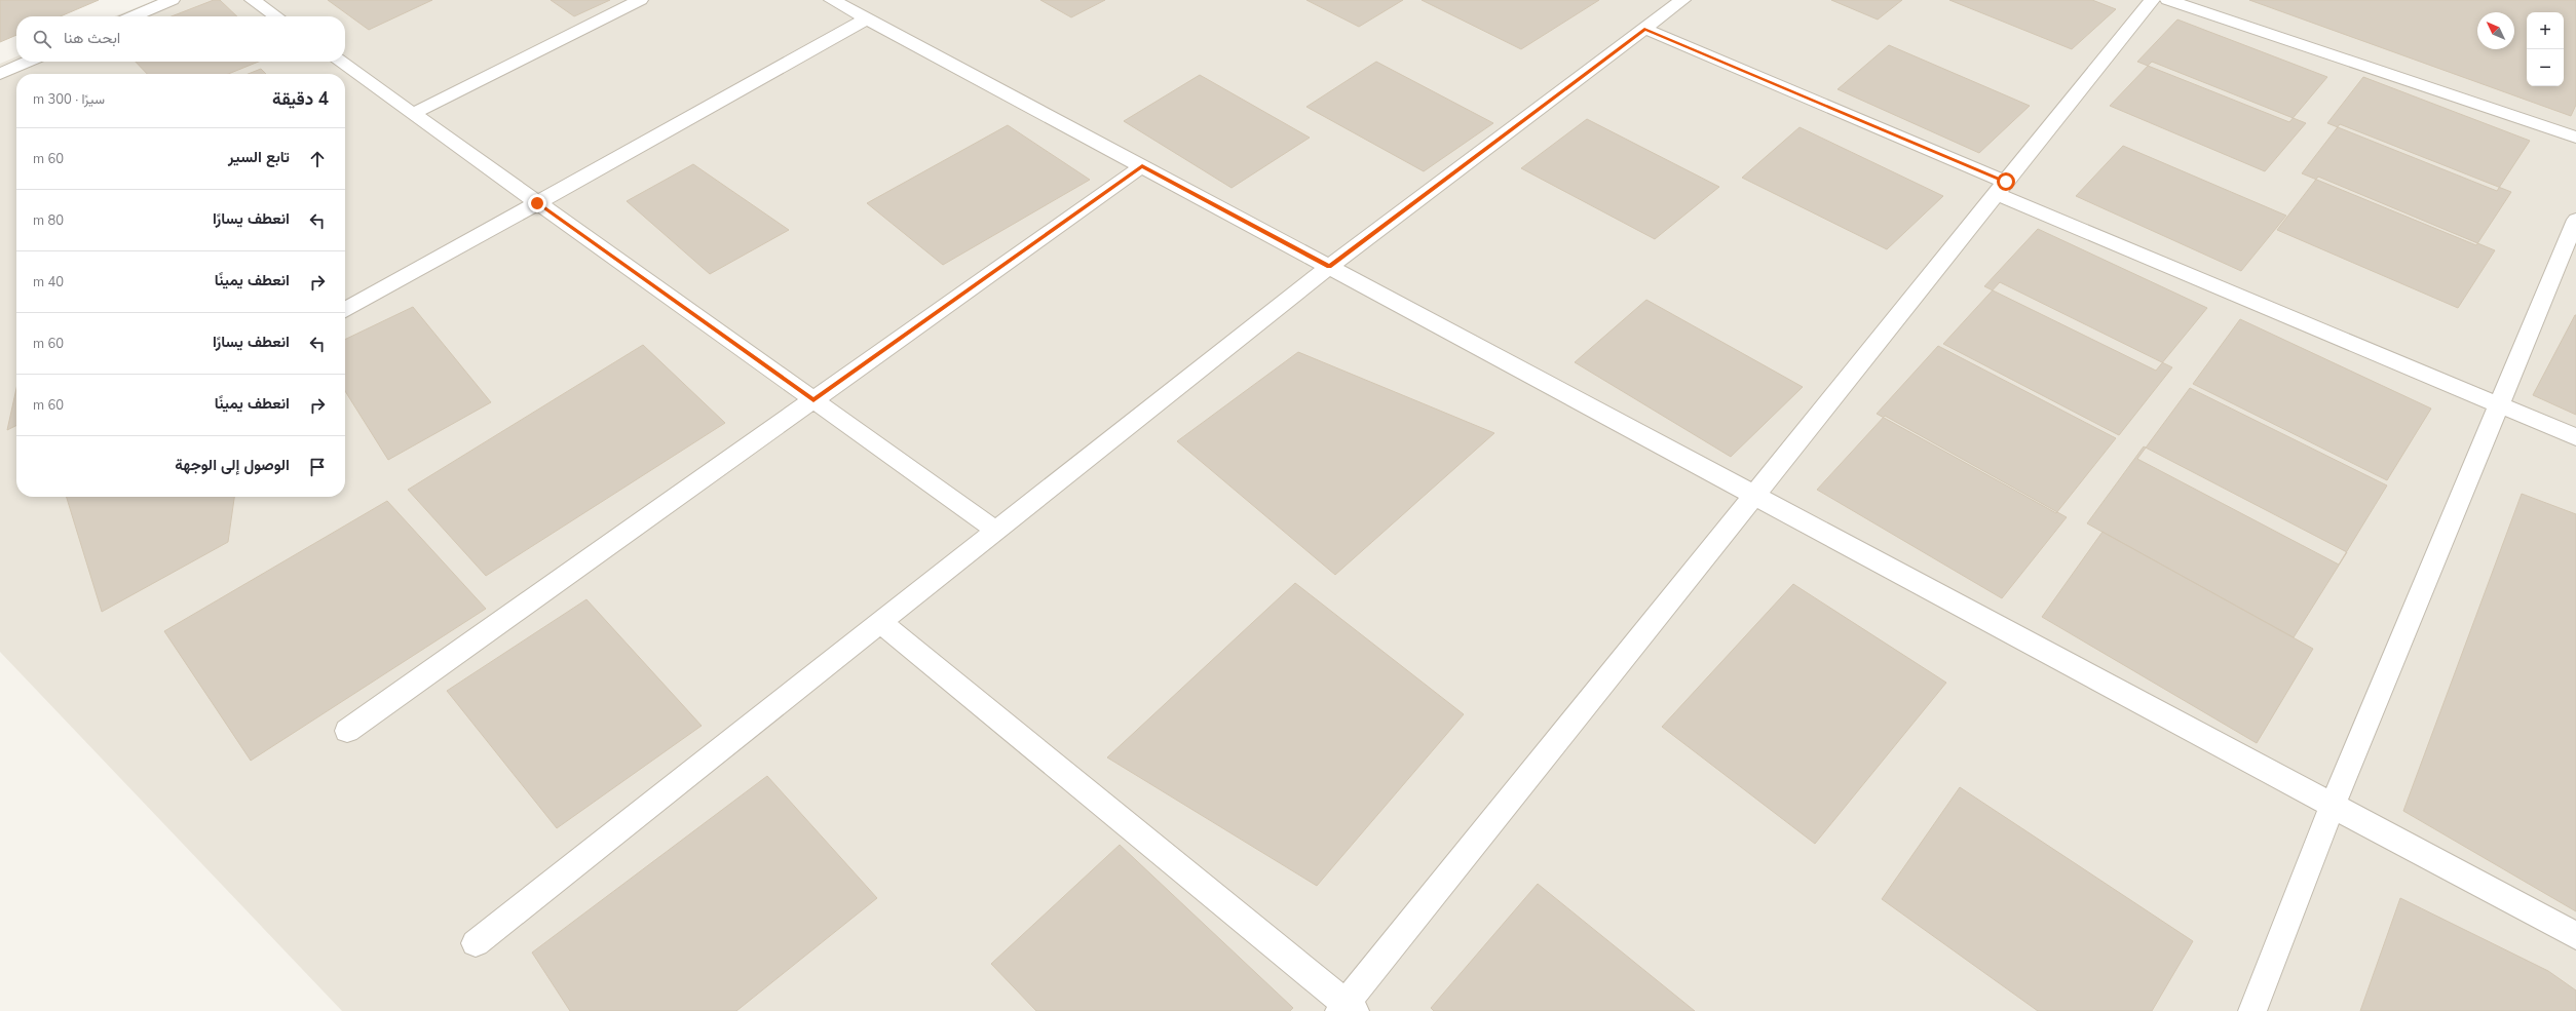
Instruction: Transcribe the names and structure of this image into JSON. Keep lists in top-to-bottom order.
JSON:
{
  "north": "top left",
  "page": {
    "map_buttons": ["+", "−"],
    "search": "ابحث هنا",
    "heading": ["4 دقيقة", "سيرًا · 300 m"],
    "list": [
      ["تابع السير", "60 m"],
      ["انعطف يسارًا", "80 m"],
      ["انعطف يمينًا", "40 m"],
      ["انعطف يسارًا", "60 m"],
      ["انعطف يمينًا", "60 m"],
      "الوصول إلى الوجهة"
    ]
  }
}
